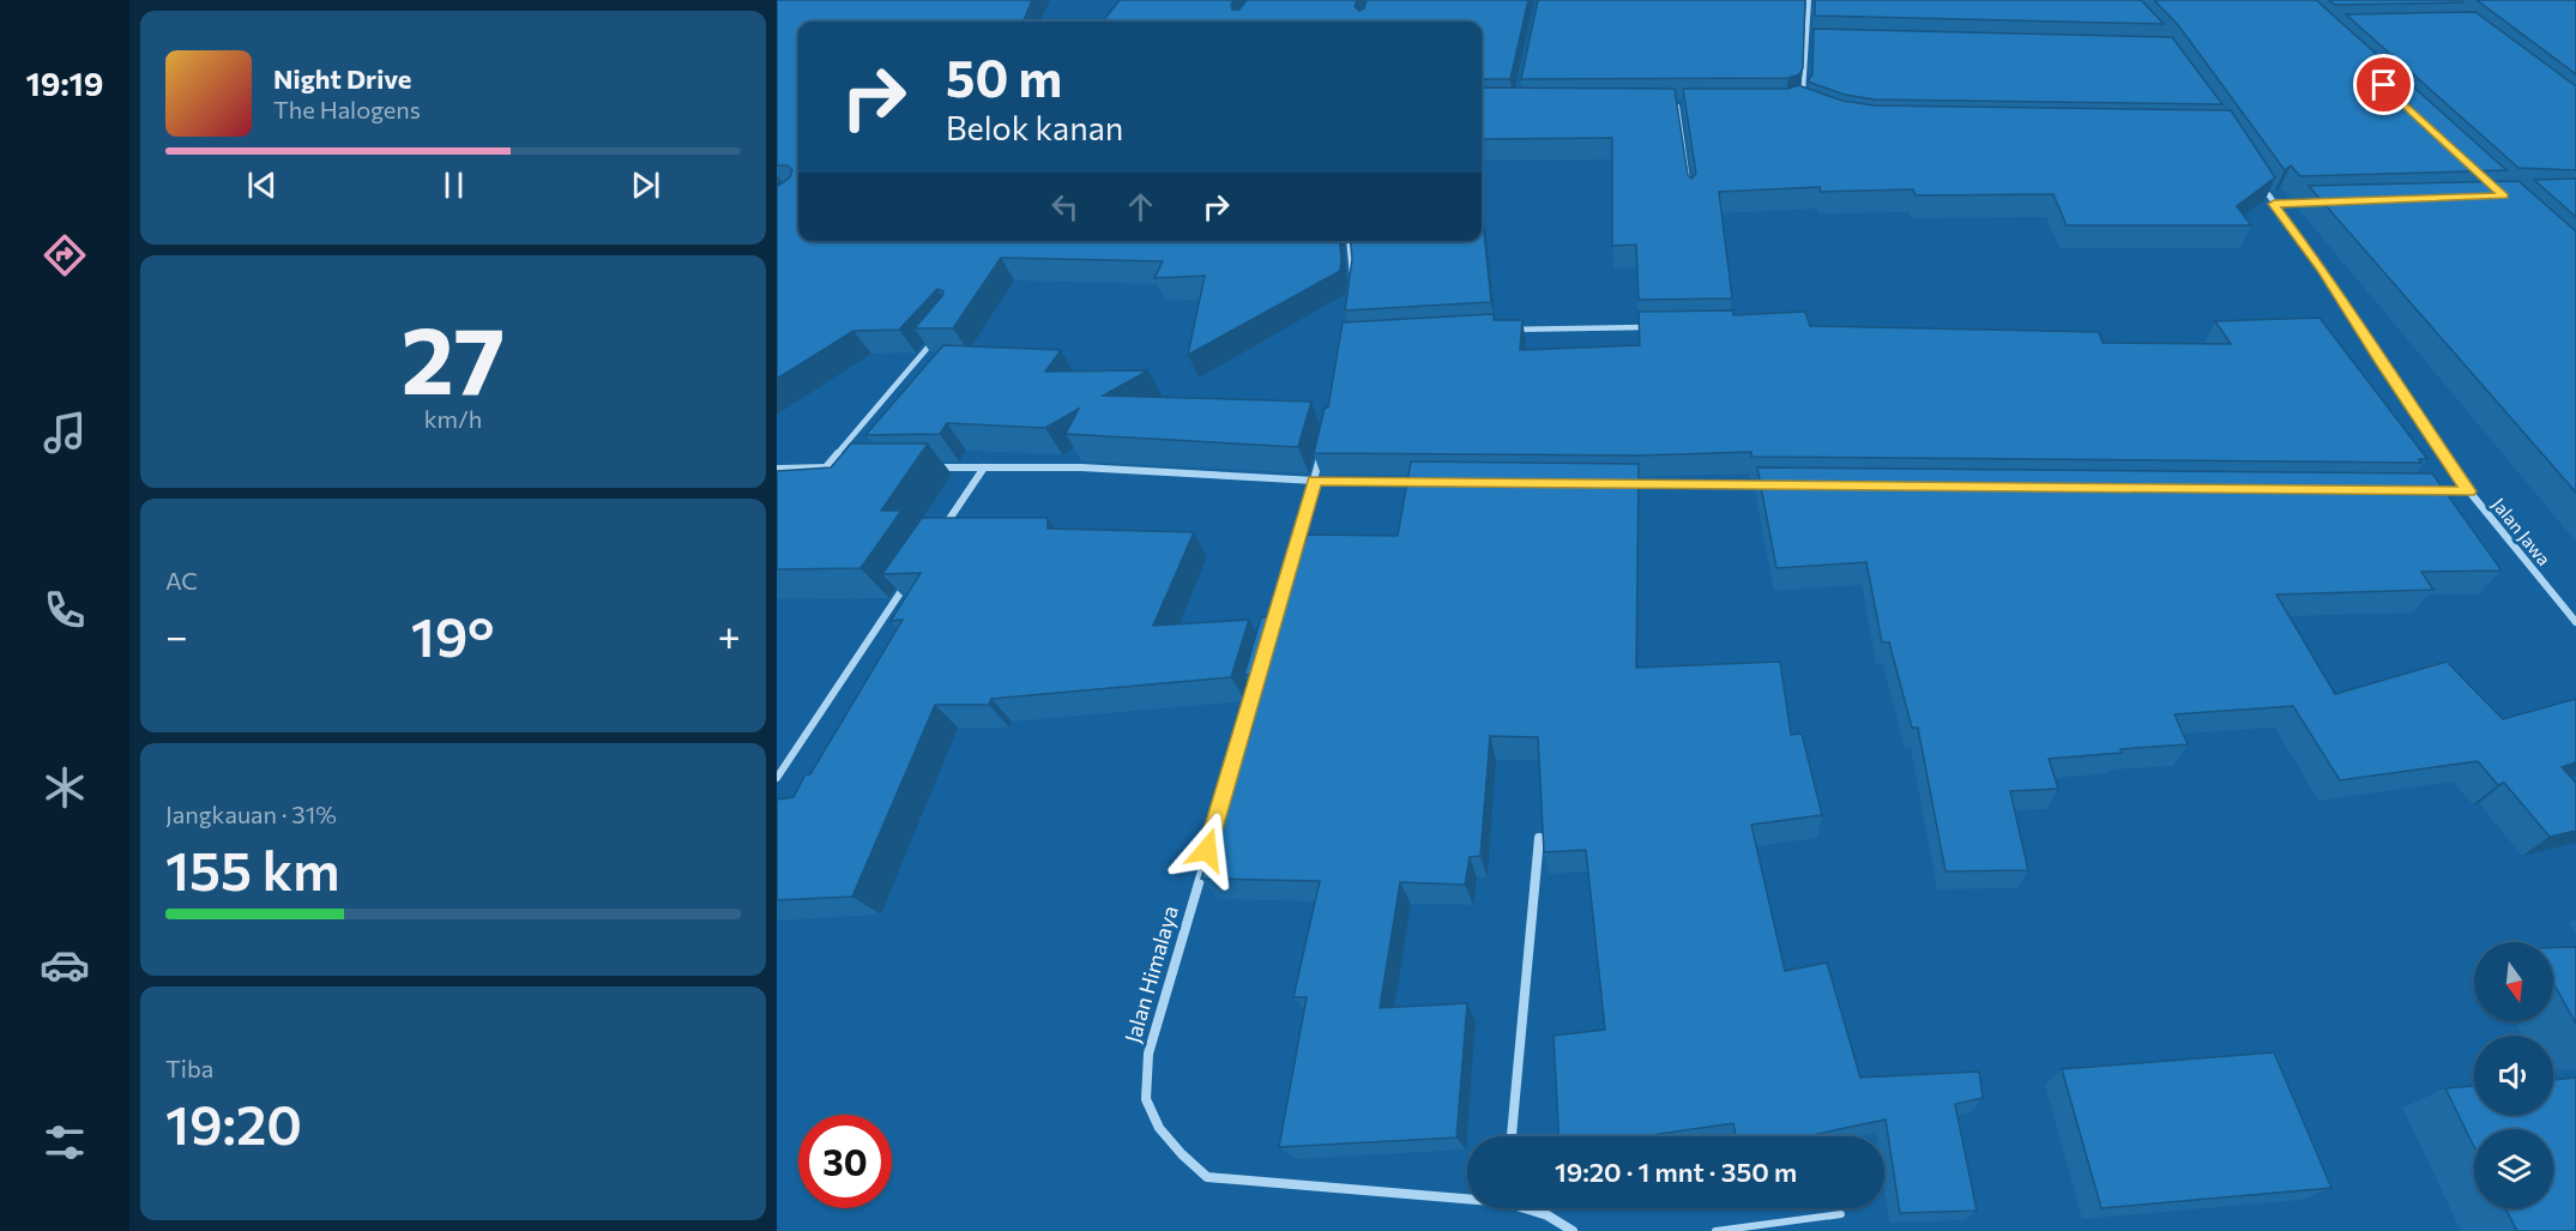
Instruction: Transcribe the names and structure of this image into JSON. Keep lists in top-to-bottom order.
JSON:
{
  "streets": {
    "street": ["Jalan Jawa", "Jalan Himalaya"]
  },
  "north": "bottom",
  "page": {
    "tabs": "19:19",
    "turn": ["50 m", "Belok kanan"],
    "song": ["Night Drive", "The Halogens"],
    "tile": [
      ["27", "km/h"],
      "AC",
      ["Jangkauan · 31%", "155 km"],
      ["Tiba", "19:20"]
    ],
    "heat": ["−", "19°", "+"],
    "limit": "30",
    "trip": "19:20 · 1 mnt · 350 m"
  }
}
